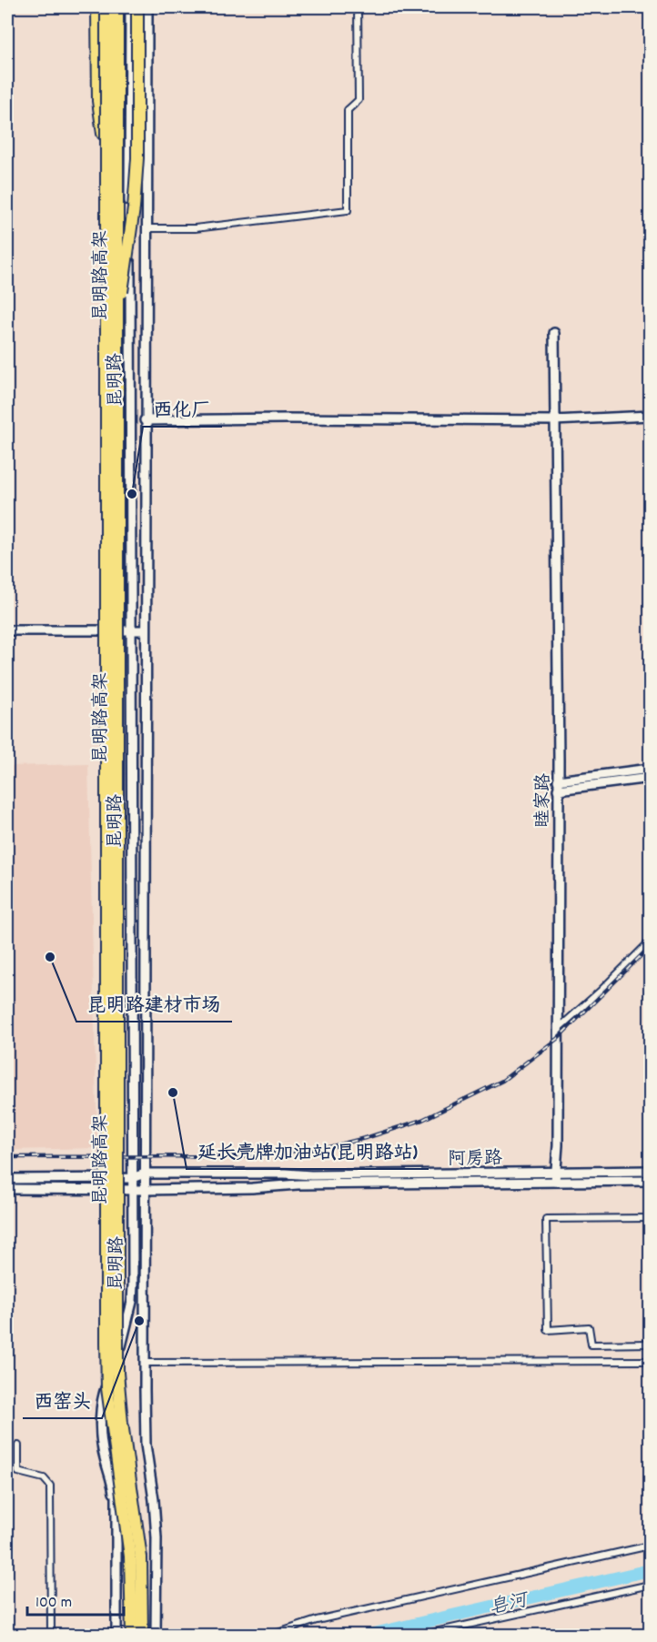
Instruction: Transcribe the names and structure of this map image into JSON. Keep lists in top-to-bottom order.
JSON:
{
  "streets": {
    "highway": ["昆明路高架"],
    "main road": ["昆明路", "睦家路", "阿房路"]
  },
  "crossings": [
    ["昆明路", "阿房路"],
    ["睦家路", "阿房路"]
  ],
  "water": ["皂河"],
  "places": [
    "西化厂",
    "昆明路建材市场",
    "延长壳牌加油站(昆明路站)",
    "西窑头"
  ],
  "scale_bar": "100 m"
}
